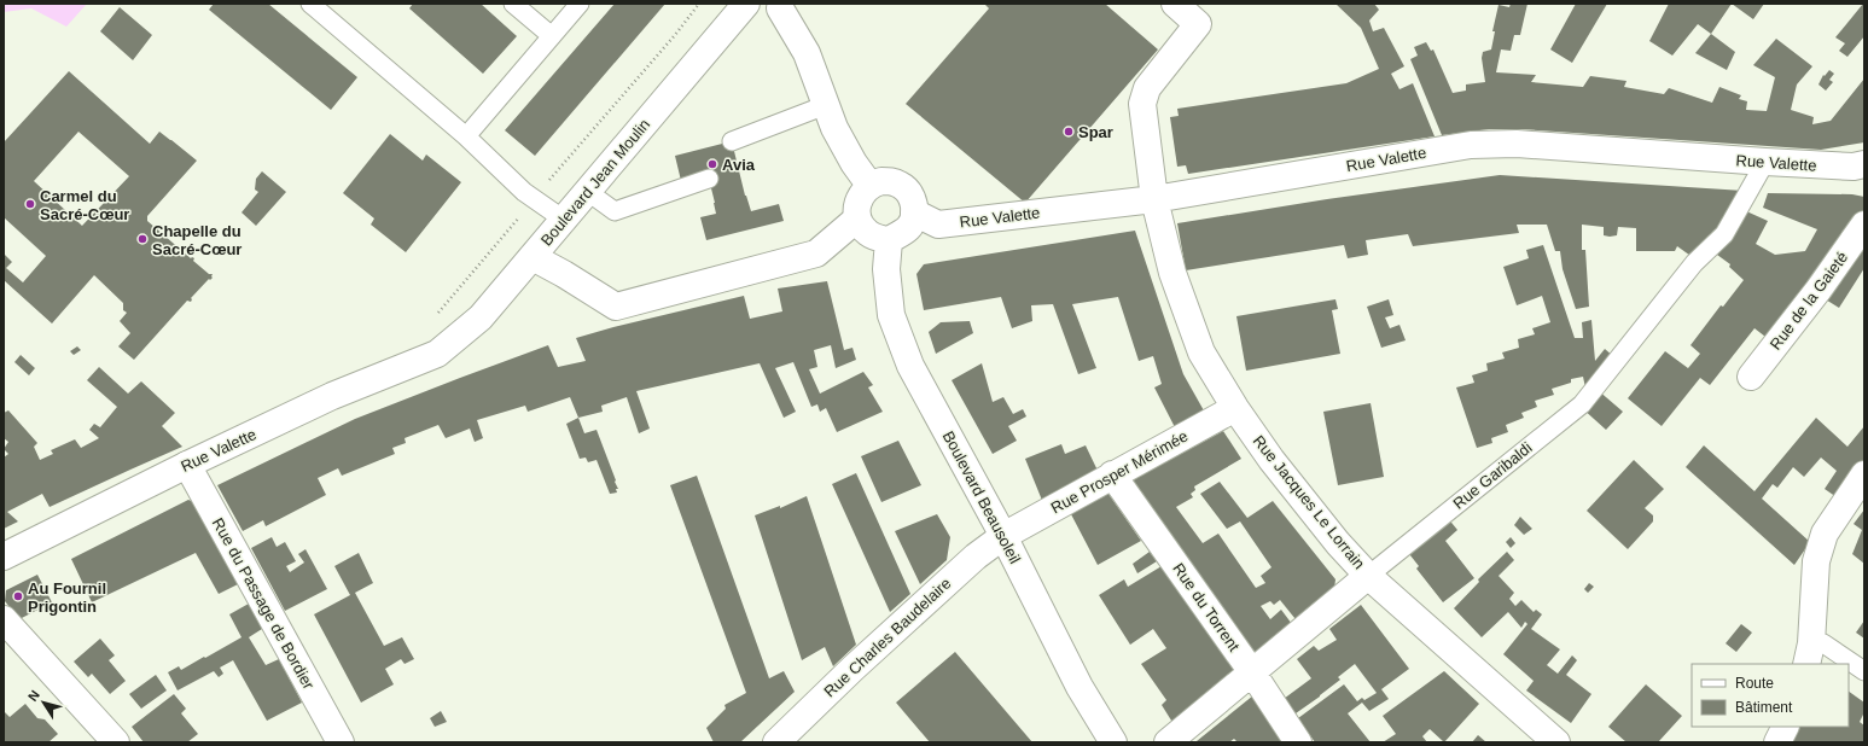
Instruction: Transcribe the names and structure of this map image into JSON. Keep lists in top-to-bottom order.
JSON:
{
  "streets": {
    "street": [
      "Rue Valette",
      "Boulevard Jean Moulin",
      "Rue de la Gaieté",
      "Rue Prosper Mérimée",
      "Rue Garibaldi",
      "Boulevard Beausoleil",
      "Rue Jacques Le Lorrain",
      "Rue du Passage de Bordier",
      "Rue du Torrent",
      "Rue Charles Baudelaire"
    ]
  },
  "crossings": [
    ["Rue Valette", "Boulevard Jean Moulin"],
    ["Rue Valette", "Rue Garibaldi"],
    ["Rue Valette", "Boulevard Beausoleil"],
    ["Rue Valette", "Rue Jacques Le Lorrain"],
    ["Rue Valette", "Rue du Passage de Bordier"],
    ["Rue Prosper Mérimée", "Boulevard Beausoleil"],
    ["Rue Prosper Mérimée", "Rue Jacques Le Lorrain"],
    ["Rue Prosper Mérimée", "Rue du Torrent"],
    ["Rue Prosper Mérimée", "Rue Charles Baudelaire"],
    ["Rue Garibaldi", "Rue Jacques Le Lorrain"],
    ["Rue Garibaldi", "Rue du Torrent"],
    ["Boulevard Beausoleil", "Rue Charles Baudelaire"]
  ],
  "places": [
    "Spar",
    "Avia",
    "Carmel du Sacré-Cœur",
    "Chapelle du Sacré-Cœur",
    "Au Fournil Prigontin"
  ],
  "legend": ["Route", "Bâtiment"],
  "north": "top left"
}
